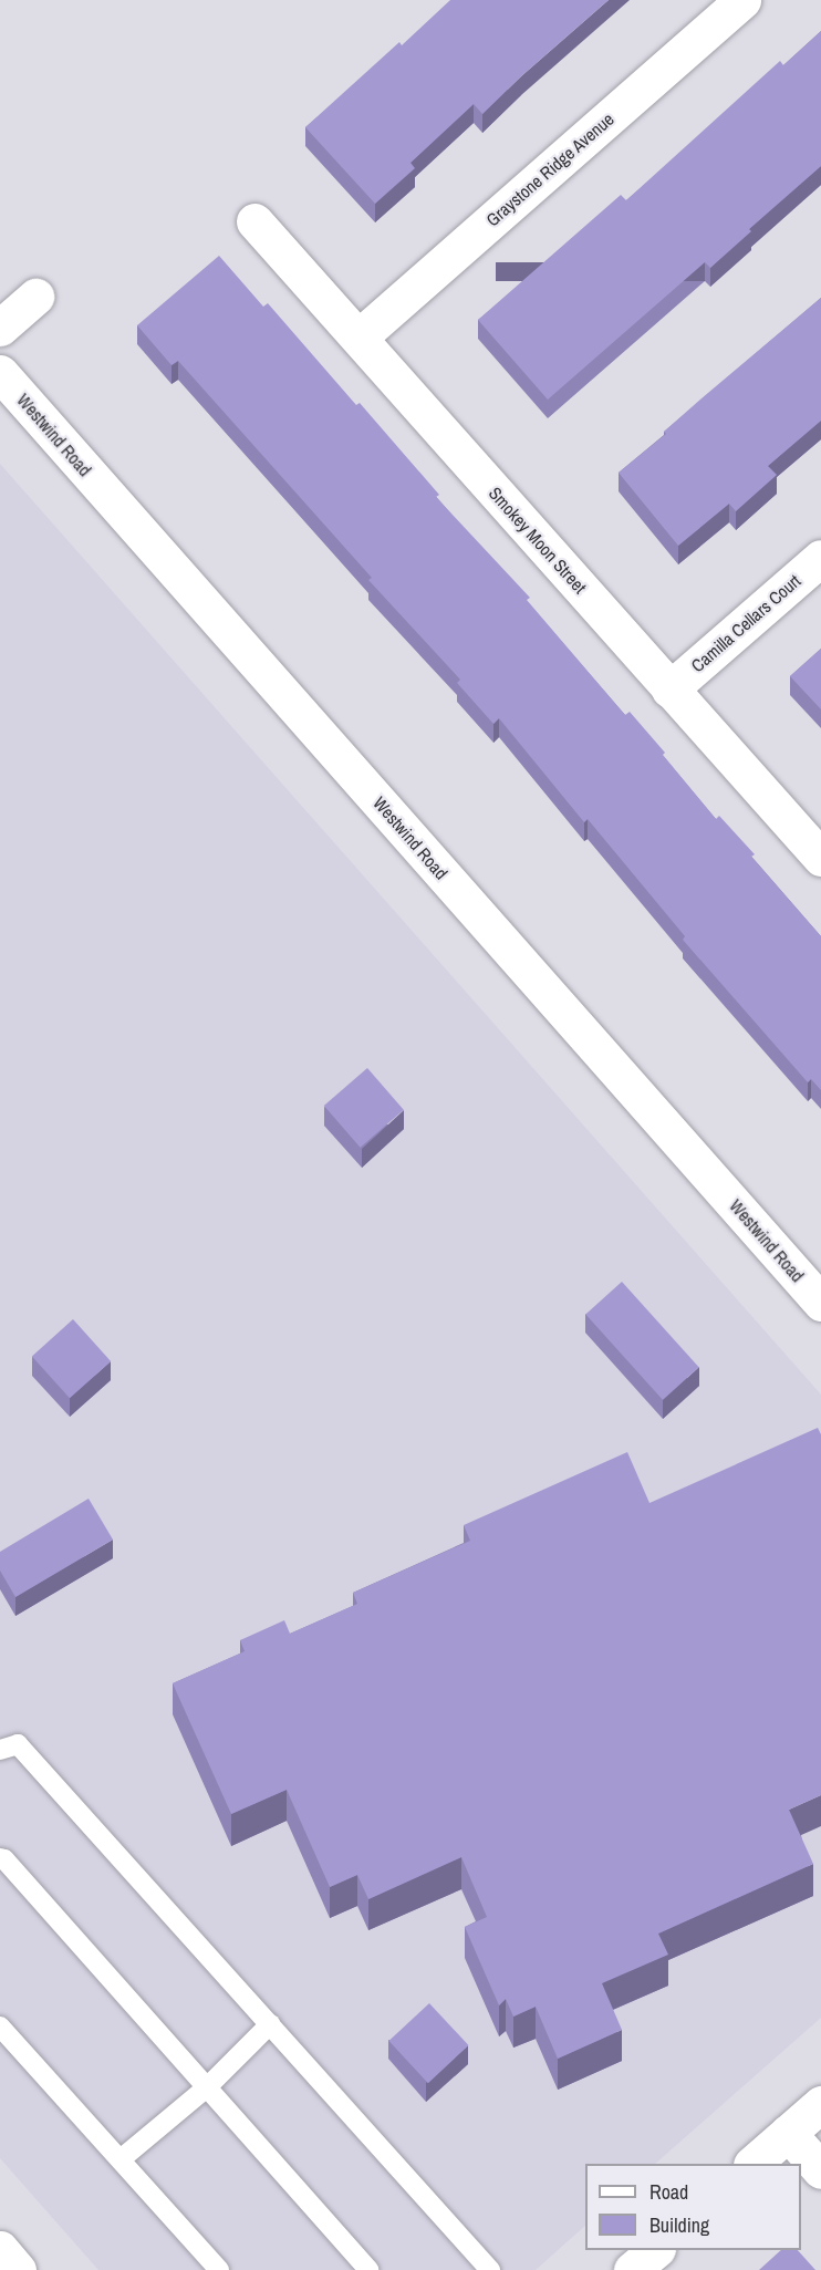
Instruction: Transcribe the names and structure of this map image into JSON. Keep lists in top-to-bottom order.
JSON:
{
  "streets": {
    "street": [
      "Graystone Ridge Avenue",
      "Westwind Road",
      "Smokey Moon Street",
      "Camilla Cellars Court"
    ]
  },
  "crossings": [
    ["Graystone Ridge Avenue", "Smokey Moon Street"],
    ["Smokey Moon Street", "Camilla Cellars Court"]
  ],
  "legend": ["Road", "Building"]
}
